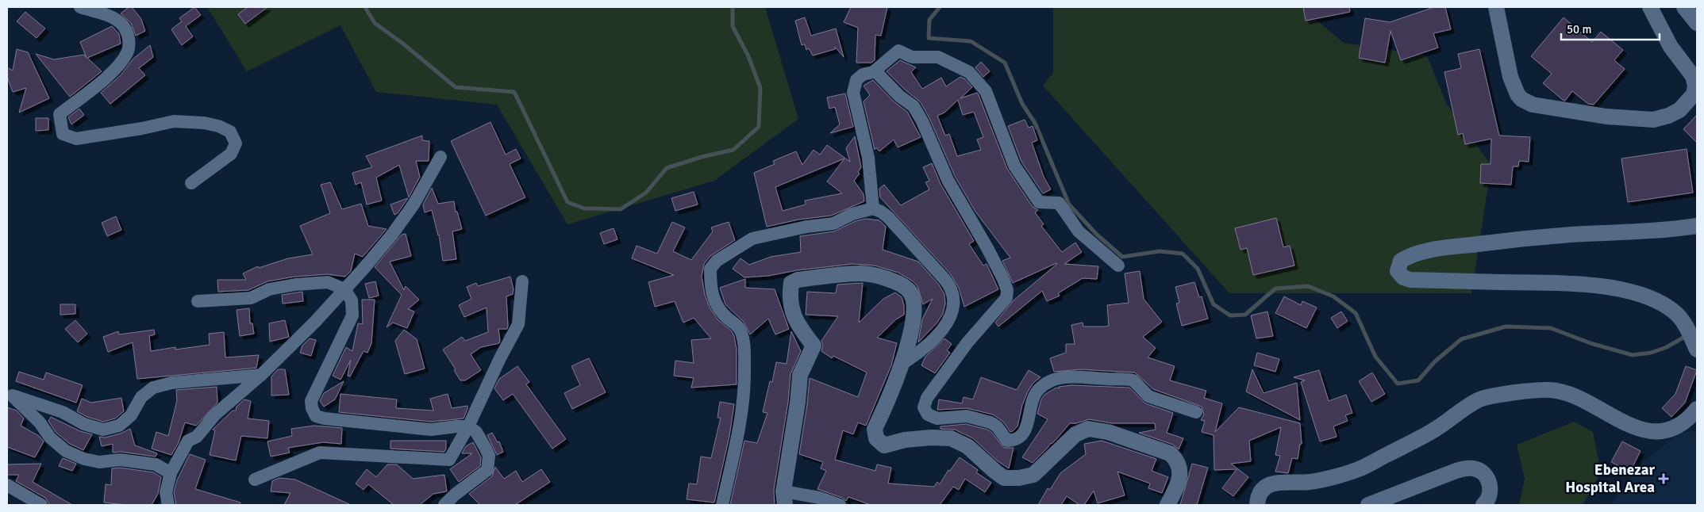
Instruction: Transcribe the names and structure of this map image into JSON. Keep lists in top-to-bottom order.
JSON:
{
  "places": {
    "health": ["Ebenezar Hospital Area"]
  },
  "scale_bar": "50 m"
}
